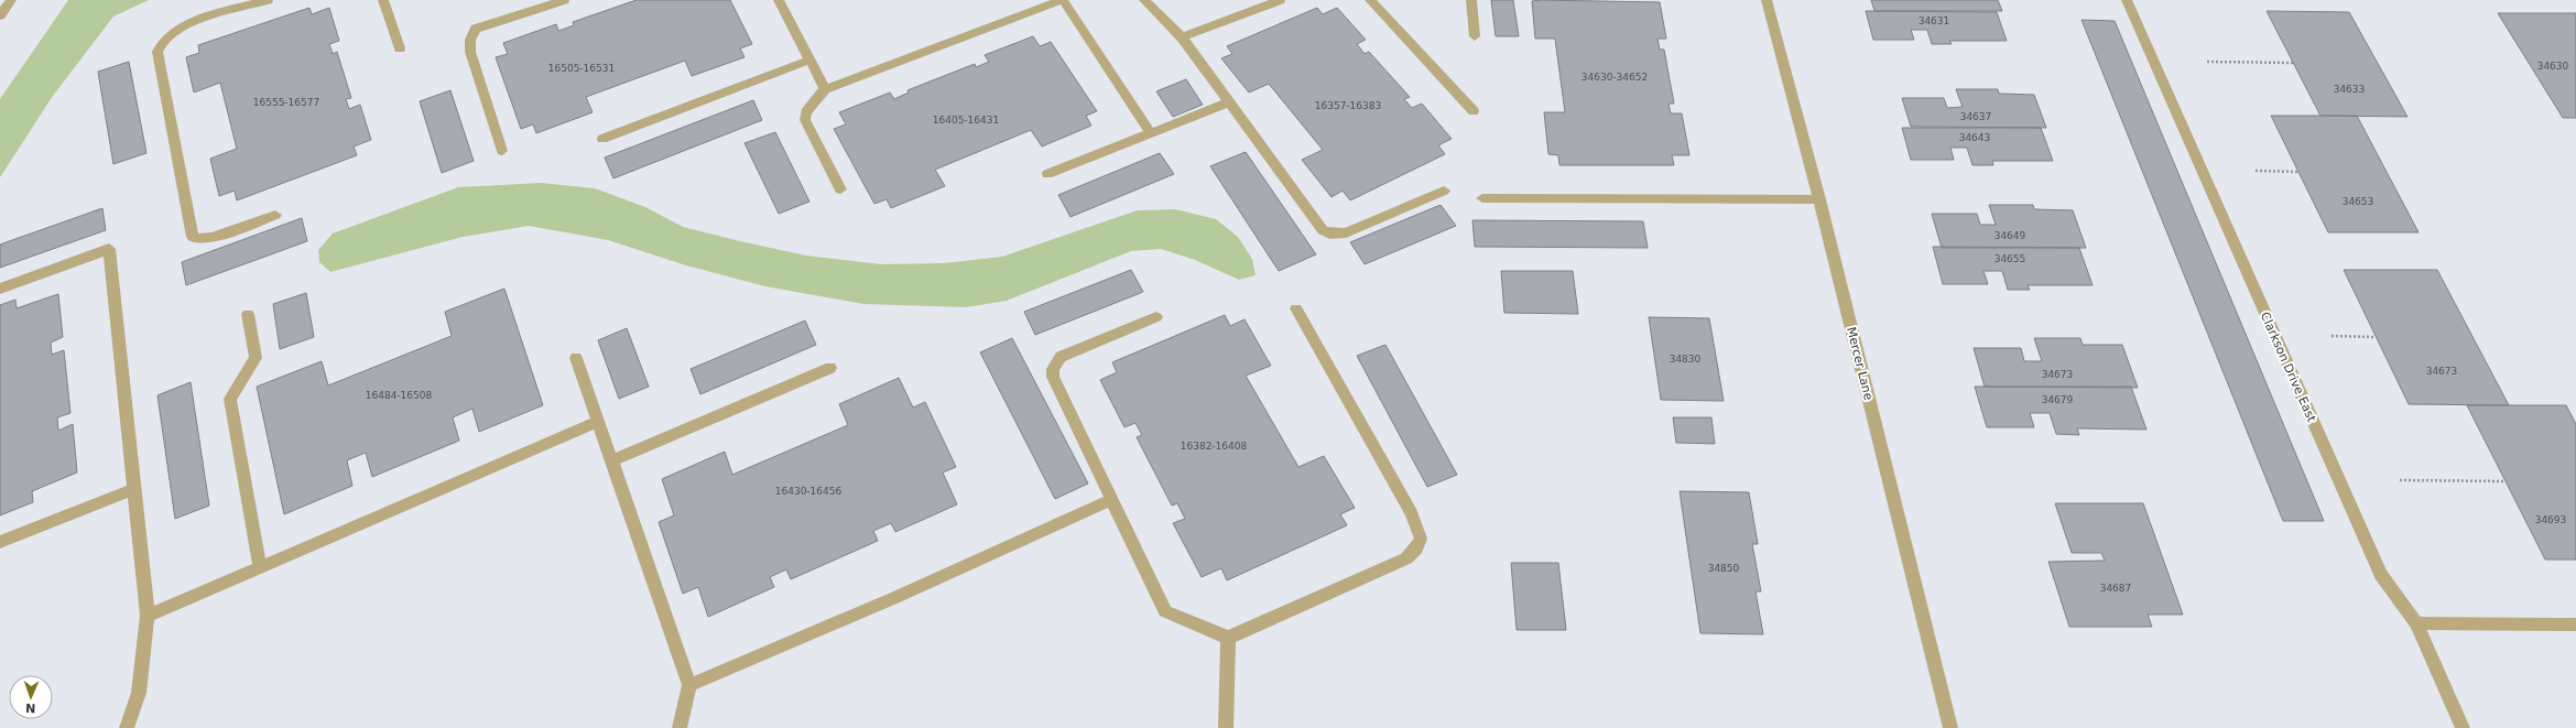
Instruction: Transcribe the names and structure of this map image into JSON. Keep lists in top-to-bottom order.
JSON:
{
  "streets": {
    "street": ["Mercer Lane", "Clarkson Drive East"]
  },
  "house_numbers": [
    "34631",
    "34630",
    "16505-16531",
    "34630-34652",
    "34633",
    "16555-16577",
    "16357-16383",
    "34637",
    "16405-16431",
    "34643",
    "34653",
    "34649",
    "34655",
    "34830",
    "34673",
    "34673",
    "16484-16508",
    "34679",
    "16382-16408",
    "16430-16456",
    "34693",
    "34850",
    "34687"
  ],
  "north": "bottom"
}
